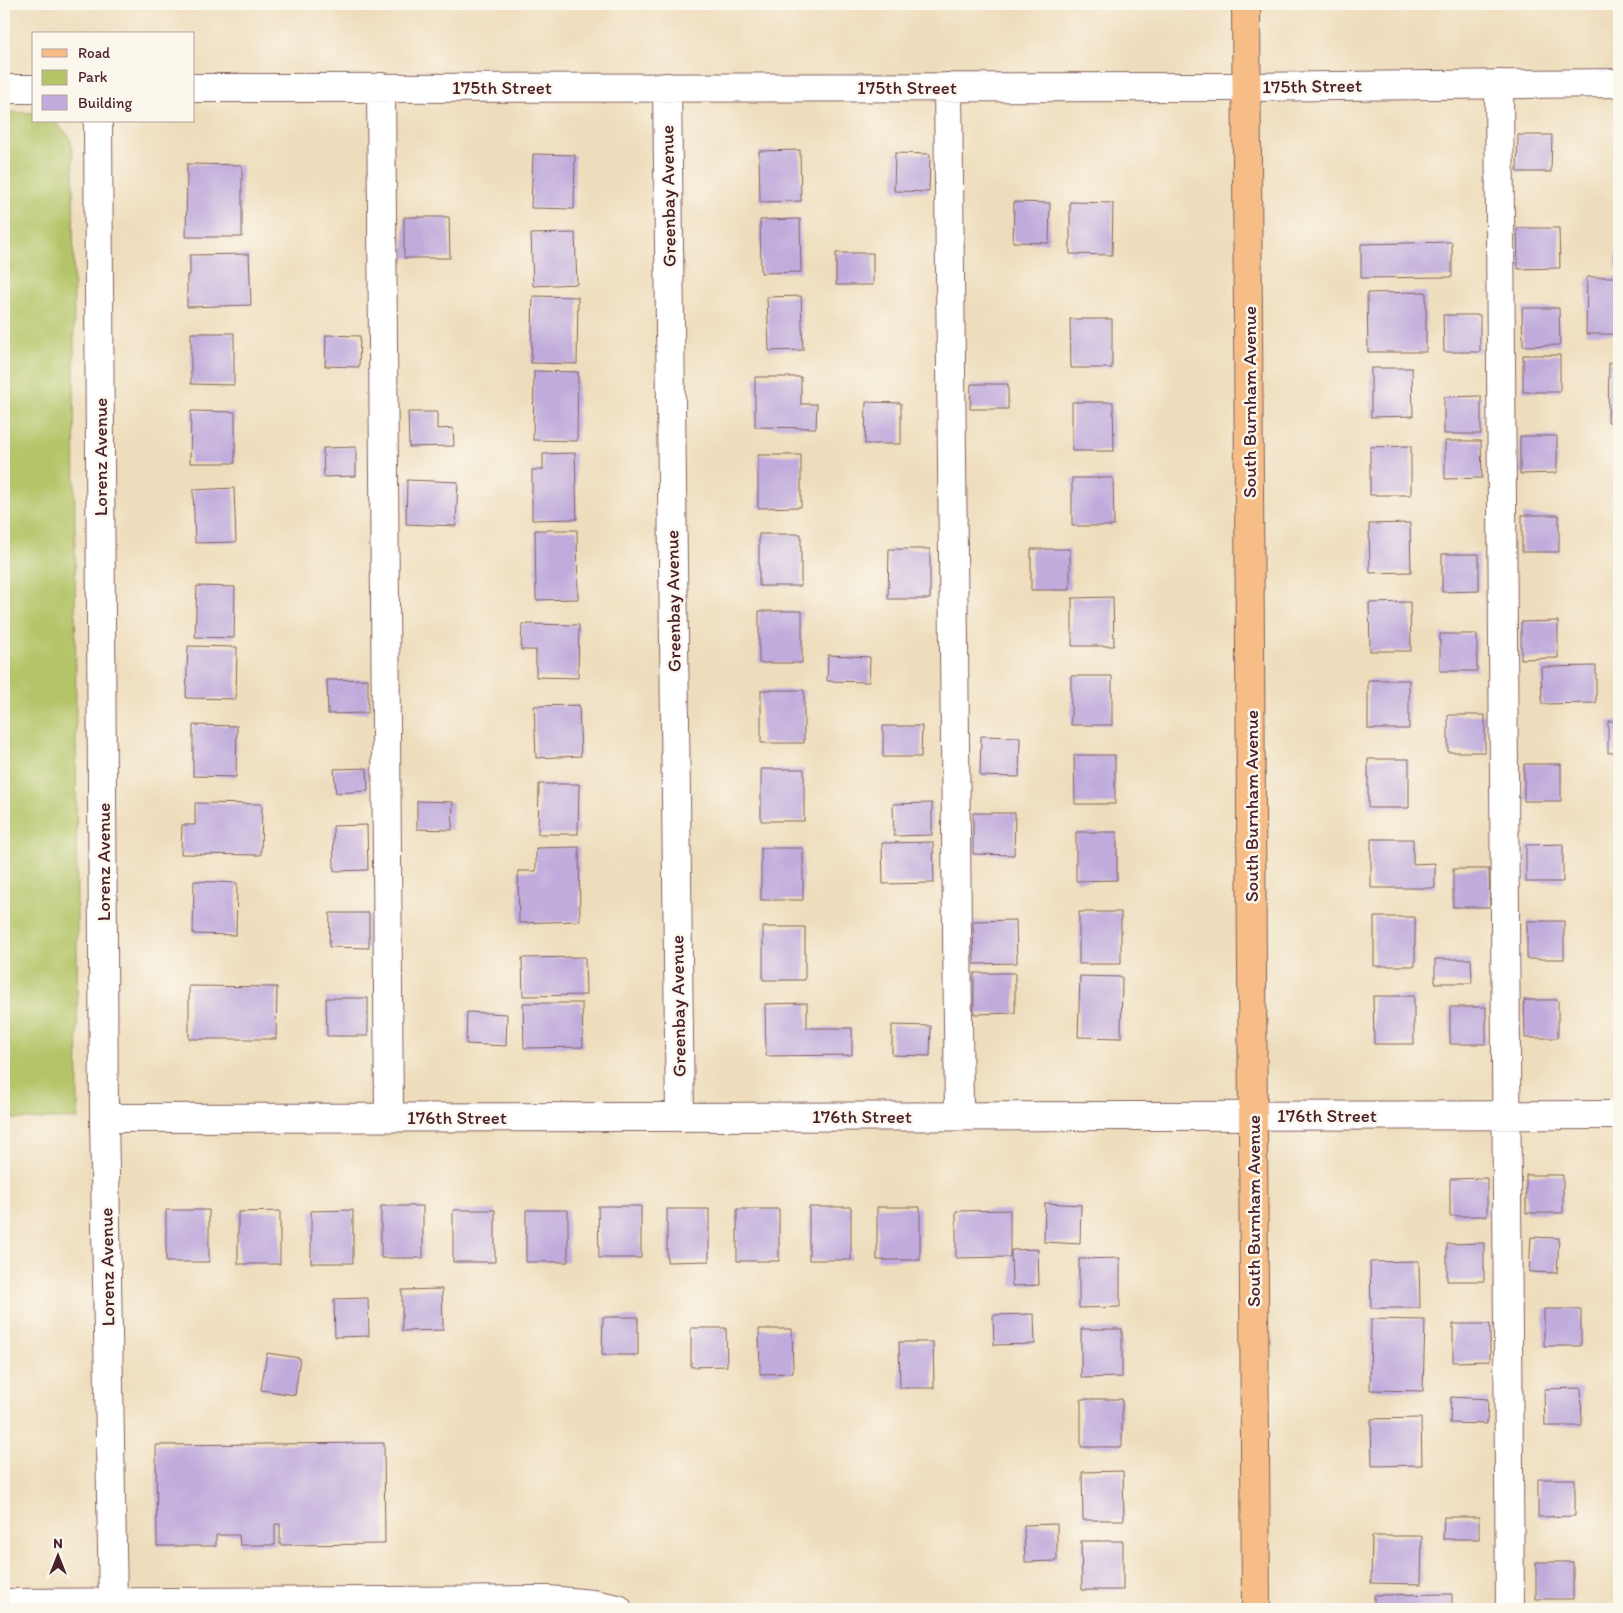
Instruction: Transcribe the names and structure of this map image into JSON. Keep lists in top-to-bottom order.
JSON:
{
  "streets": {
    "main road": ["South Burnham Avenue"],
    "street": [
      "175th Street",
      "Greenbay Avenue",
      "Lorenz Avenue",
      "176th Street"
    ]
  },
  "crossings": [
    ["175th Street", "Greenbay Avenue"],
    ["175th Street", "South Burnham Avenue"],
    ["Greenbay Avenue", "176th Street"],
    ["South Burnham Avenue", "176th Street"],
    ["Lorenz Avenue", "176th Street"]
  ],
  "legend": ["Road", "Park", "Building"],
  "north": "top"
}
